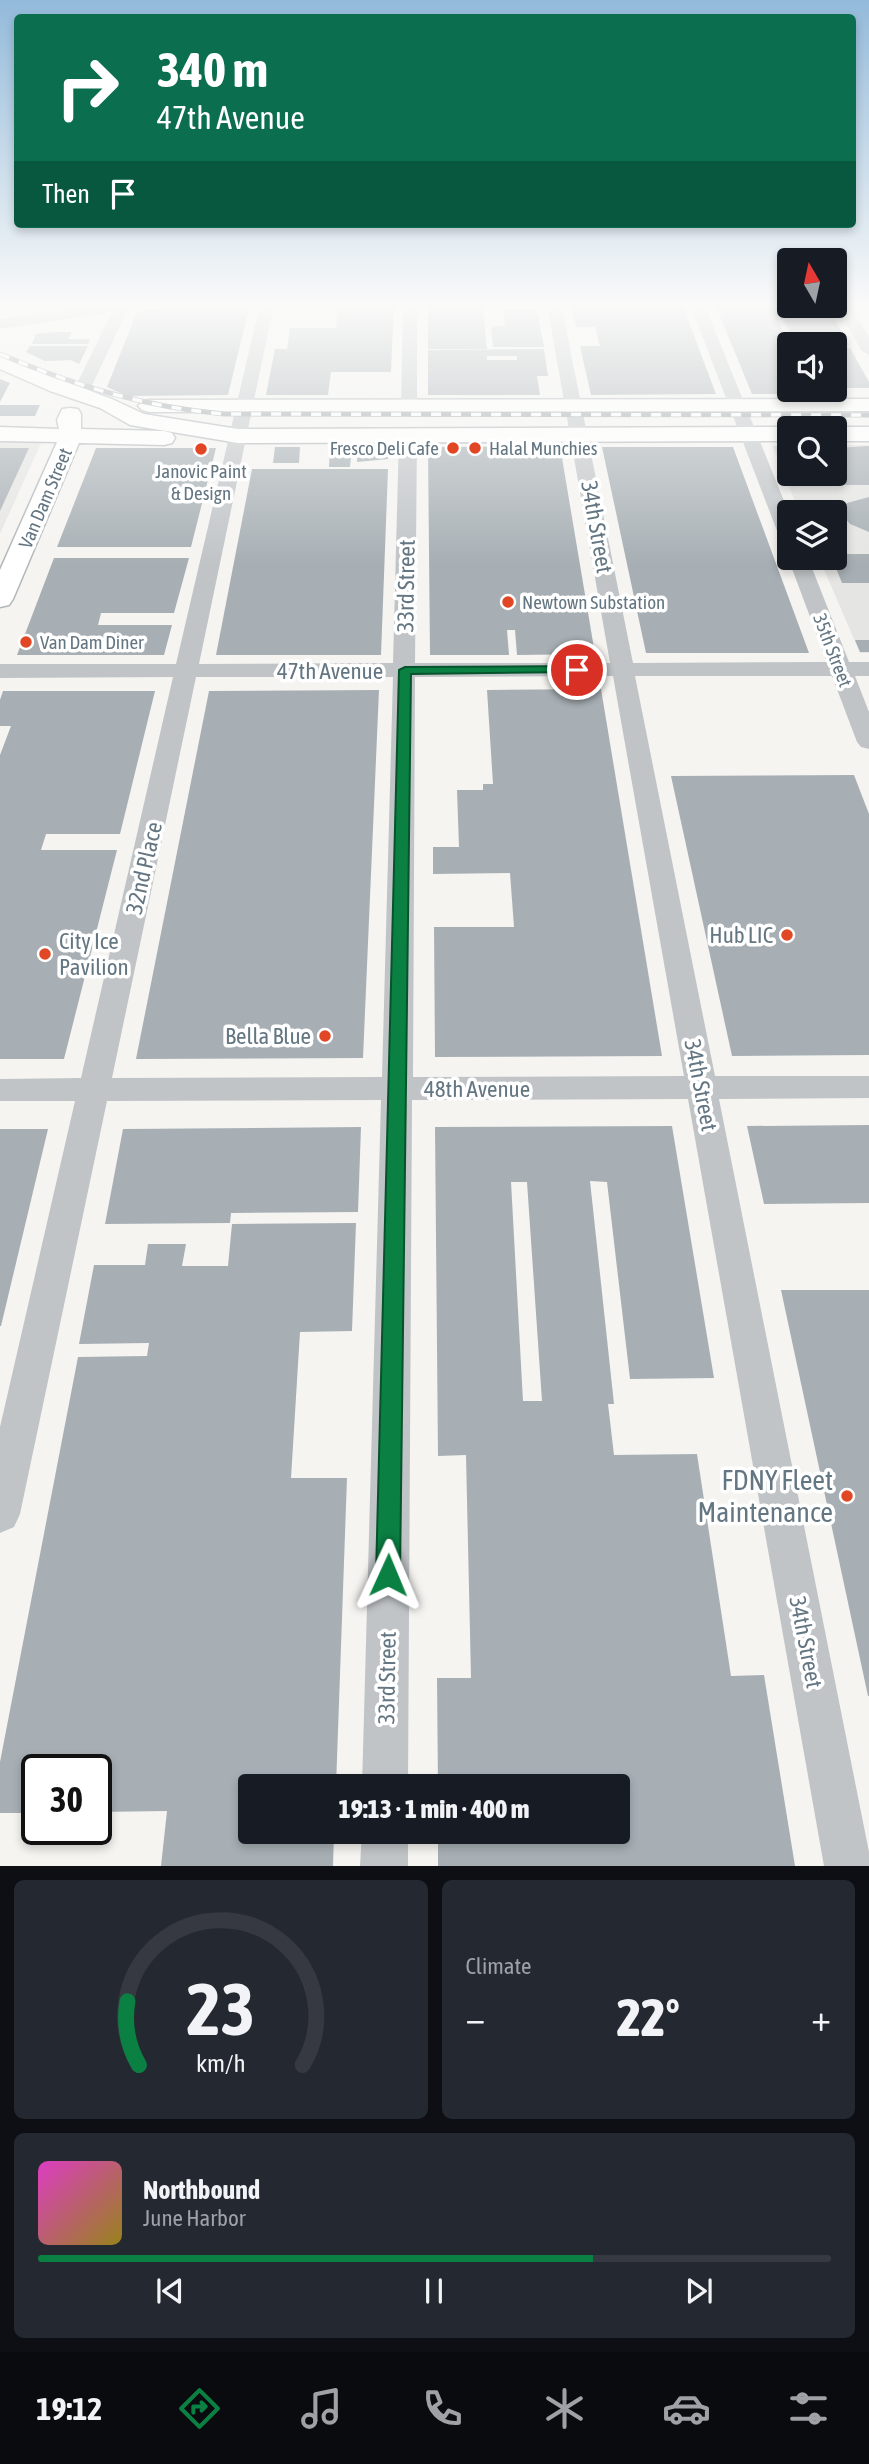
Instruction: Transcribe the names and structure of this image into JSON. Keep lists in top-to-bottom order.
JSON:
{
  "streets": {
    "main road": ["Van Dam Street"],
    "street": [
      "34th Street",
      "33rd Street",
      "35th Street",
      "47th Avenue",
      "32nd Place",
      "48th Avenue"
    ]
  },
  "crossings": [
    ["34th Street", "47th Avenue"],
    ["34th Street", "48th Avenue"],
    ["33rd Street", "47th Avenue"],
    ["33rd Street", "48th Avenue"],
    ["35th Street", "47th Avenue"],
    ["47th Avenue", "32nd Place"],
    ["32nd Place", "48th Avenue"]
  ],
  "places": [
    "Fresco Deli Cafe",
    "Halal Munchies",
    "Janovic Paint & Design",
    "Newtown Substation",
    "Van Dam Diner",
    "Hub LIC",
    "City Ice Pavilion",
    "Bella Blue",
    "FDNY Fleet Maintenance"
  ],
  "north": "top",
  "page": {
    "turn": ["340 m", "47th Avenue"],
    "then": "Then",
    "limit": "30",
    "trip": "19:13 · 1 min · 400 m",
    "tile": "Climate",
    "heat": ["−", "22°", "+"],
    "song": ["Northbound", "June Harbor"],
    "tabs": "19:12",
    "gauge": ["23", "km/h"]
  }
}
